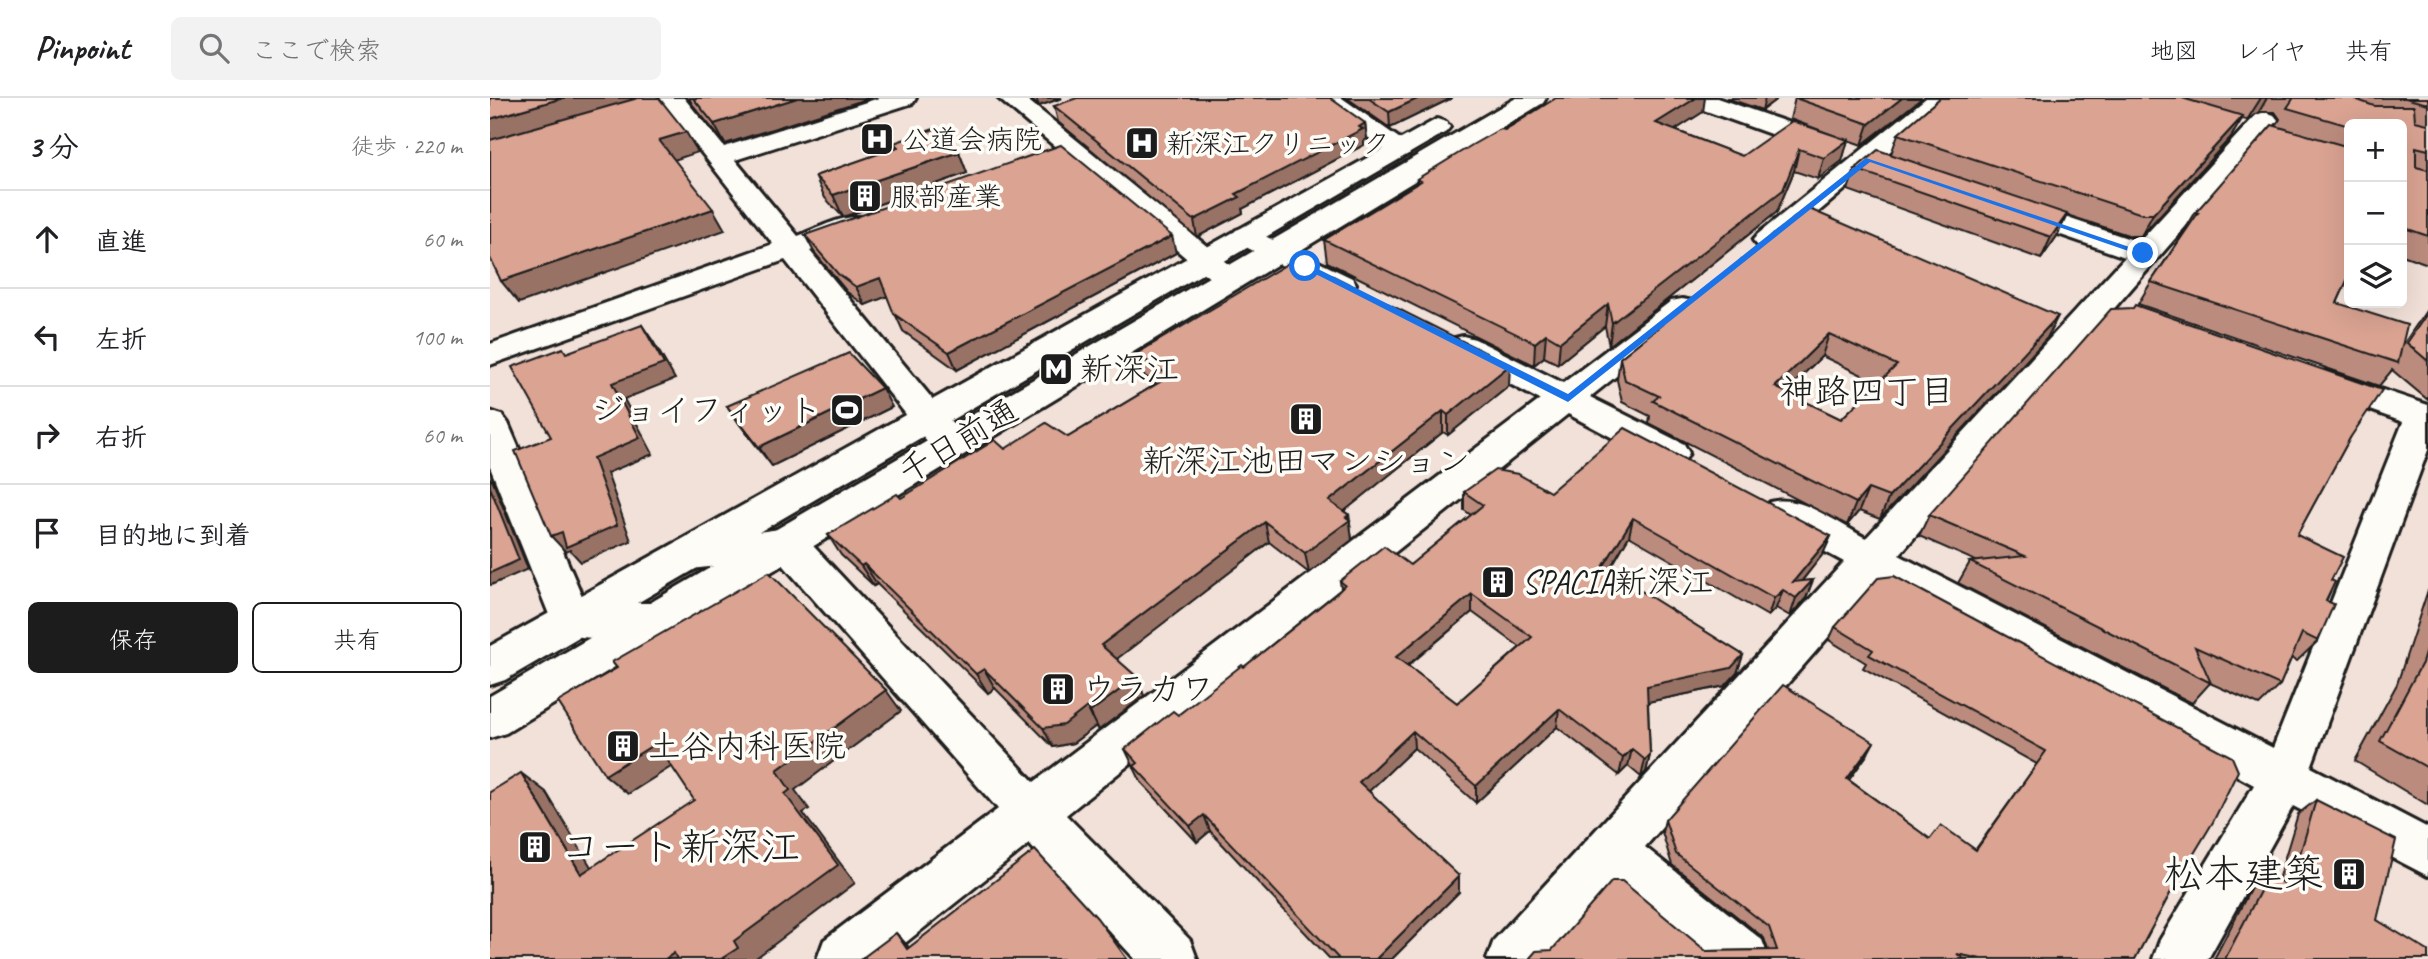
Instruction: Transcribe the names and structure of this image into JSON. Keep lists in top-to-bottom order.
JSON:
{
  "streets": {
    "main road": ["千日前通"]
  },
  "districts": ["神路四丁目"],
  "places": {
    "hospital": ["公道会病院", "新深江クリニック"],
    "building": [
      "服部産業",
      "新深江池田マンション",
      "SPACIA新深江",
      "ウラカワ",
      "土谷内科医院",
      "コート新深江",
      "松本建築"
    ],
    "metro station": ["新深江"],
    "sports": ["ジョイフィット"]
  },
  "page": {
    "header": "Pinpoint",
    "search": "ここで検索",
    "nav": ["地図", "レイヤ", "共有"],
    "heading": ["3 分", "徒歩 · 220 m"],
    "map_buttons": ["+", "−"],
    "list": [
      ["直進", "60 m"],
      ["左折", "100 m"],
      ["右折", "60 m"],
      "目的地に到着"
    ],
    "buttons": ["保存", "共有"]
  }
}
